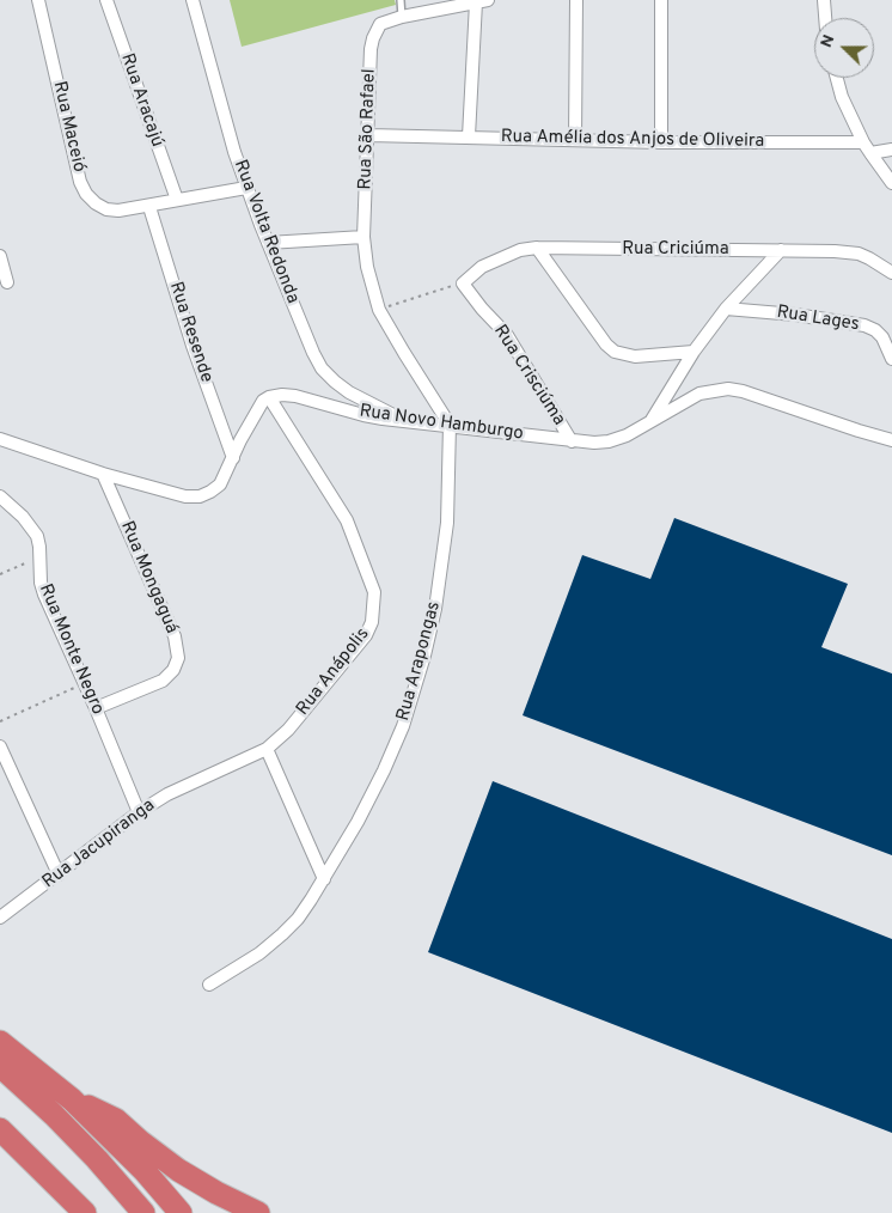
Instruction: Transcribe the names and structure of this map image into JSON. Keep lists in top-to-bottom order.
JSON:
{
  "streets": {
    "street": [
      "Rua Aracajú",
      "Rua Maceió",
      "Rua São Rafael",
      "Rua Amélia dos Anjos de Oliveira",
      "Rua Volta Redonda",
      "Rua Criciúma",
      "Rua Lages",
      "Rua Resende",
      "Rua Crisciúma",
      "Rua Novo Hamburgo",
      "Rua Mongaguá",
      "Rua Monte Negro",
      "Rua Arapongas",
      "Rua Anápolis",
      "Rua Jacupiranga"
    ]
  },
  "crossings": [
    ["Rua Aracajú", "Rua Maceió"],
    ["Rua Maceió", "Rua Volta Redonda"],
    ["Rua Maceió", "Rua Resende"],
    ["Rua São Rafael", "Rua Amélia dos Anjos de Oliveira"],
    ["Rua São Rafael", "Rua Novo Hamburgo"],
    ["Rua São Rafael", "Rua Arapongas"],
    ["Rua Volta Redonda", "Rua Novo Hamburgo"],
    ["Rua Criciúma", "Rua Crisciúma"],
    ["Rua Crisciúma", "Rua Novo Hamburgo"],
    ["Rua Novo Hamburgo", "Rua Arapongas"],
    ["Rua Novo Hamburgo", "Rua Anápolis"],
    ["Rua Mongaguá", "Rua Monte Negro"],
    ["Rua Monte Negro", "Rua Jacupiranga"],
    ["Rua Anápolis", "Rua Jacupiranga"]
  ],
  "north": "left"
}
